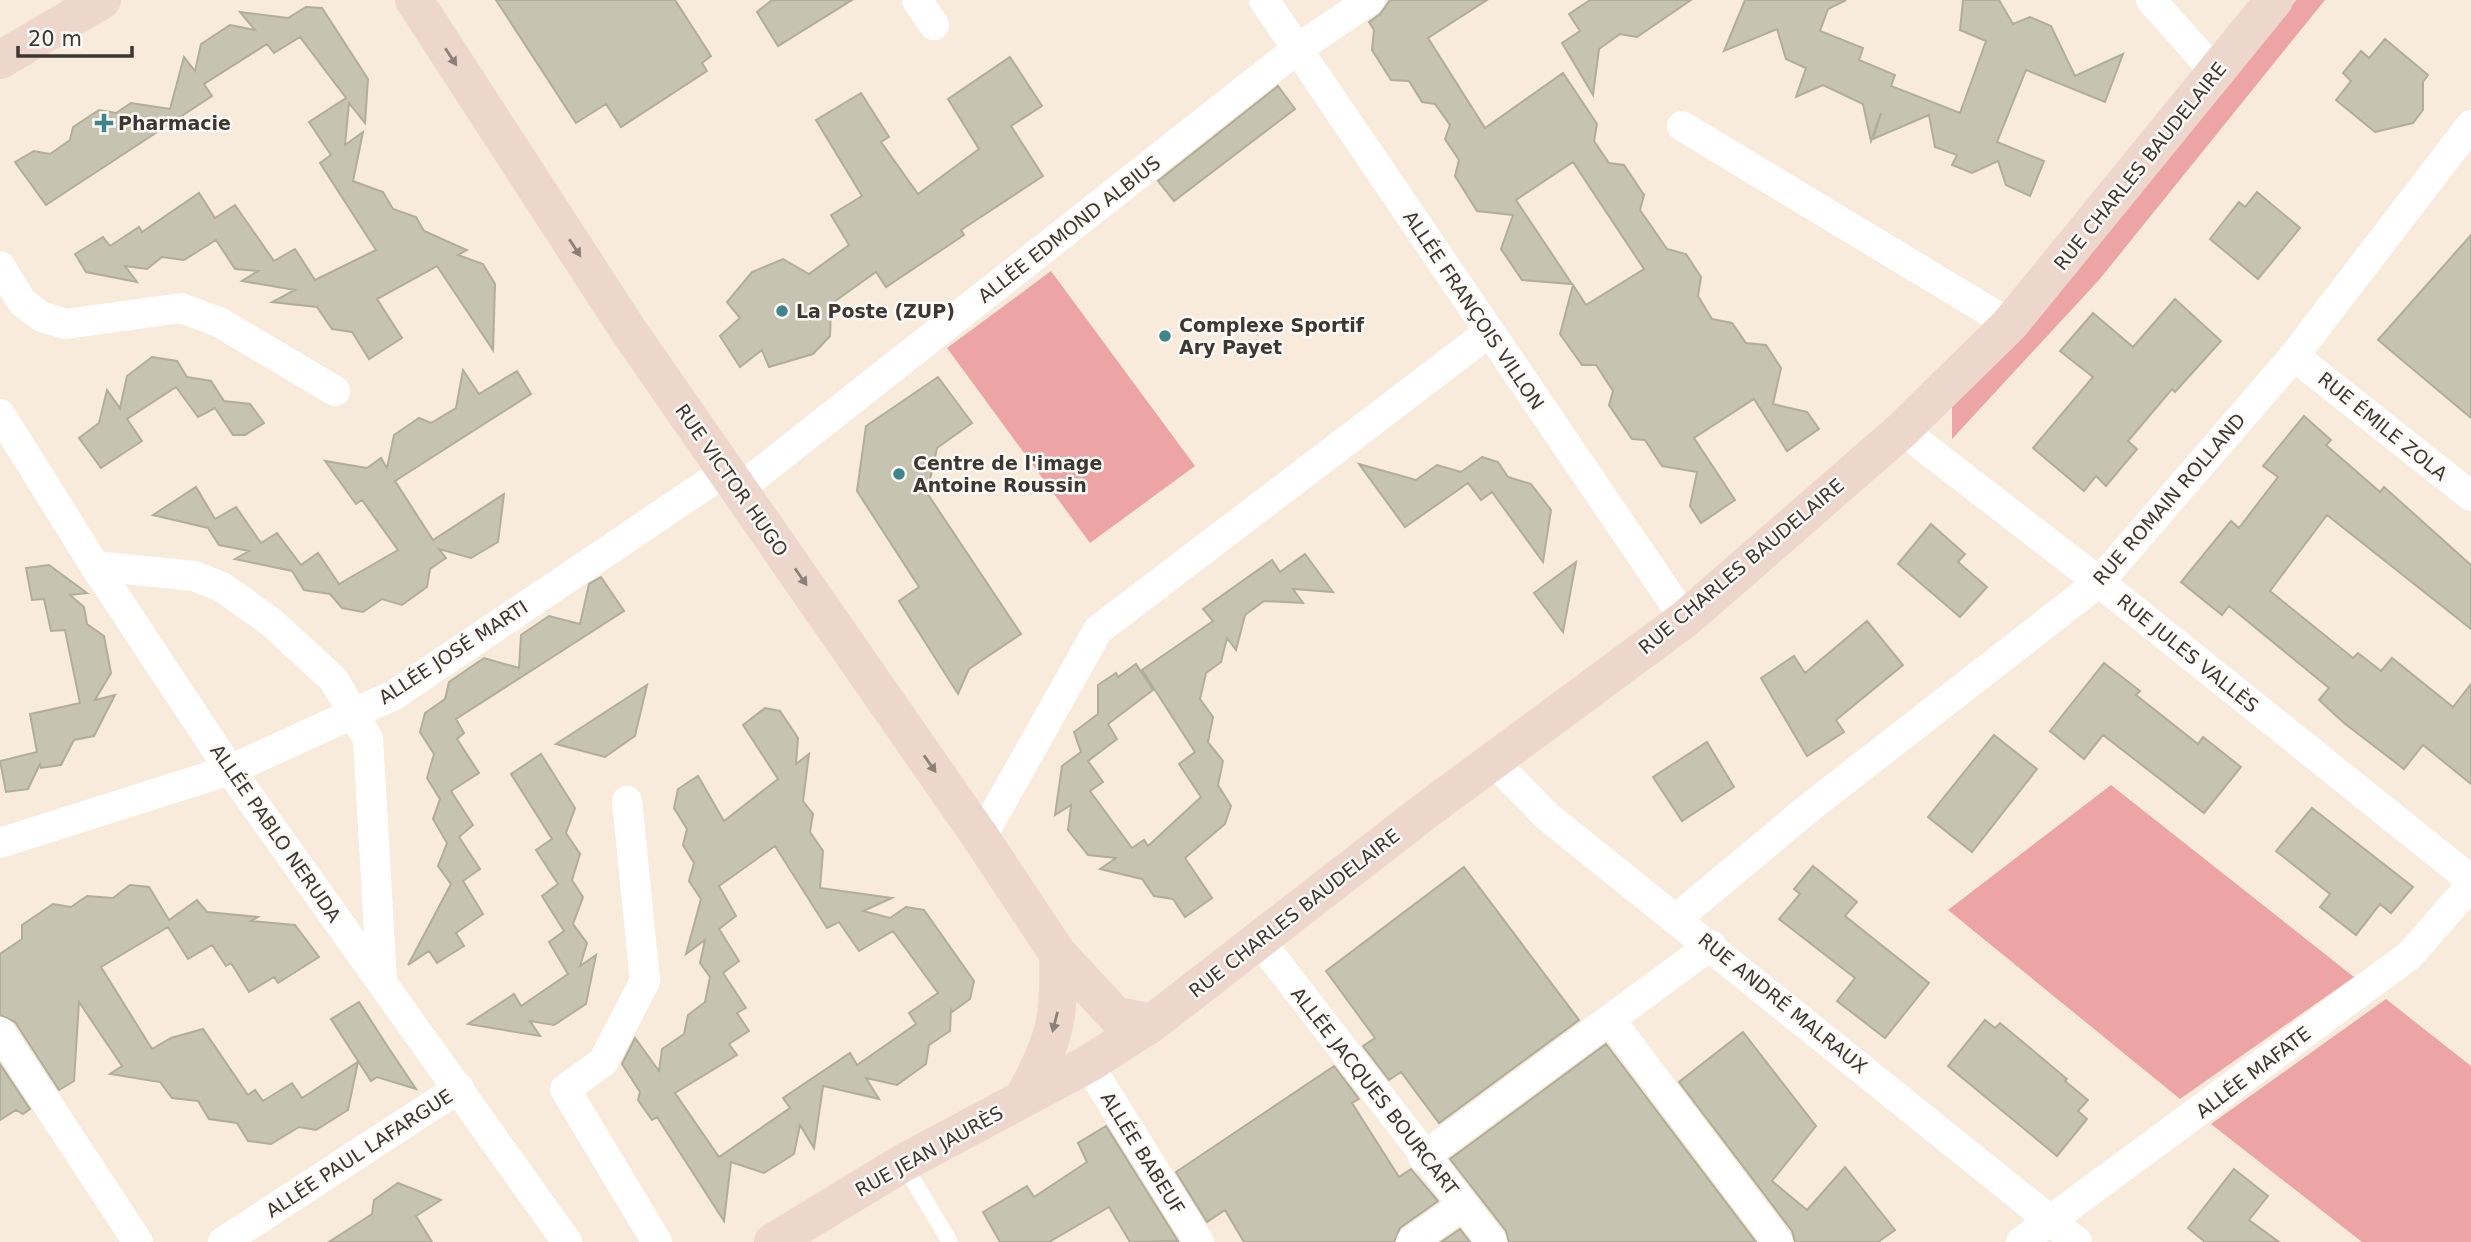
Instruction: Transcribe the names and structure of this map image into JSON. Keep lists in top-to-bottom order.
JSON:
{
  "streets": {
    "street": [
      "RUE CHARLES BAUDELAIRE",
      "ALLÉE EDMOND ALBIUS",
      "ALLÉE FRANÇOIS VILLON",
      "RUE ÉMILE ZOLA",
      "RUE VICTOR HUGO",
      "RUE ROMAIN ROLLAND",
      "ALLÉE JOSÉ MARTI",
      "RUE JULES VALLÈS",
      "ALLÉE PABLO NERUDA",
      "RUE ANDRÉ MALRAUX",
      "ALLÉE MAFATE",
      "ALLÉE JACQUES BOURCART",
      "RUE JEAN JAURÈS",
      "ALLÉE PAUL LAFARGUE",
      "ALLÉE BABEUF"
    ]
  },
  "crossings": [
    ["RUE CHARLES BAUDELAIRE", "ALLÉE FRANÇOIS VILLON"],
    ["RUE CHARLES BAUDELAIRE", "RUE VICTOR HUGO"],
    ["RUE CHARLES BAUDELAIRE", "RUE JULES VALLÈS"],
    ["RUE CHARLES BAUDELAIRE", "RUE ANDRÉ MALRAUX"],
    ["RUE CHARLES BAUDELAIRE", "ALLÉE JACQUES BOURCART"],
    ["RUE CHARLES BAUDELAIRE", "RUE JEAN JAURÈS"],
    ["RUE CHARLES BAUDELAIRE", "ALLÉE BABEUF"],
    ["ALLÉE EDMOND ALBIUS", "ALLÉE FRANÇOIS VILLON"],
    ["ALLÉE EDMOND ALBIUS", "RUE VICTOR HUGO"],
    ["ALLÉE EDMOND ALBIUS", "ALLÉE JOSÉ MARTI"],
    ["RUE ÉMILE ZOLA", "RUE ROMAIN ROLLAND"],
    ["RUE VICTOR HUGO", "ALLÉE JOSÉ MARTI"],
    ["RUE ROMAIN ROLLAND", "RUE JULES VALLÈS"],
    ["RUE ROMAIN ROLLAND", "RUE ANDRÉ MALRAUX"],
    ["ALLÉE JOSÉ MARTI", "ALLÉE PABLO NERUDA"],
    ["RUE JULES VALLÈS", "ALLÉE MAFATE"],
    ["ALLÉE PABLO NERUDA", "ALLÉE PAUL LAFARGUE"],
    ["RUE ANDRÉ MALRAUX", "ALLÉE MAFATE"],
    ["RUE JEAN JAURÈS", "ALLÉE BABEUF"]
  ],
  "one_way": ["RUE VICTOR HUGO"],
  "places": {
    "health": ["Pharmacie"],
    "other": ["La Poste (ZUP)", "Complexe Sportif Ary Payet", "Centre de l'image Antoine Roussin"]
  },
  "scale_bar": "20 m"
}
